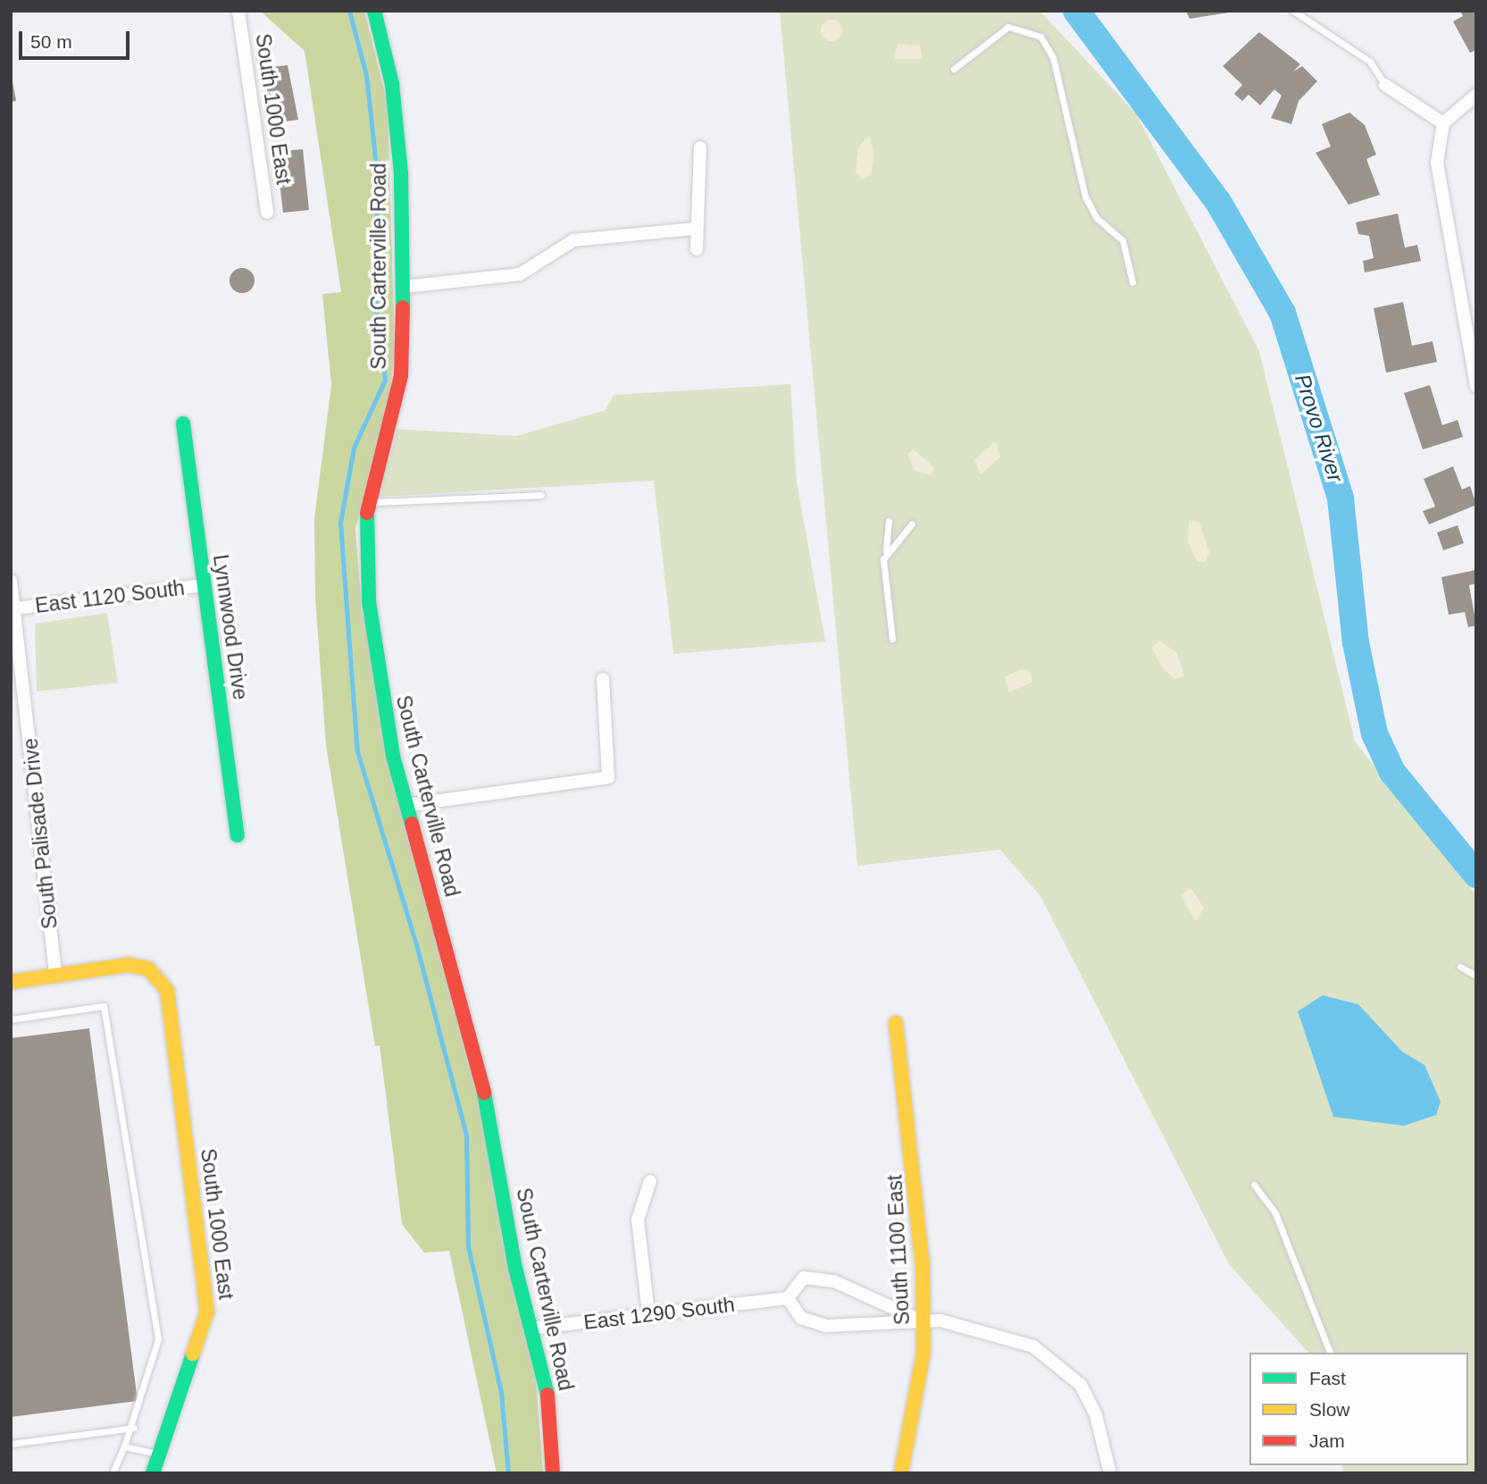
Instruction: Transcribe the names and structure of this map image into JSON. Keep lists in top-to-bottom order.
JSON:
{
  "streets": {
    "street": [
      "South 1000 East",
      "South Carterville Road",
      "East 1120 South",
      "Lynnwood Drive",
      "South Palisade Drive",
      "South 1100 East",
      "East 1290 South"
    ]
  },
  "crossings": [
    ["South 1000 East", "South Palisade Drive"],
    ["South Carterville Road", "East 1290 South"],
    ["East 1120 South", "Lynnwood Drive"],
    ["East 1120 South", "South Palisade Drive"]
  ],
  "water": ["Provo River"],
  "legend": ["Fast", "Slow", "Jam"],
  "scale_bar": "50 m"
}
